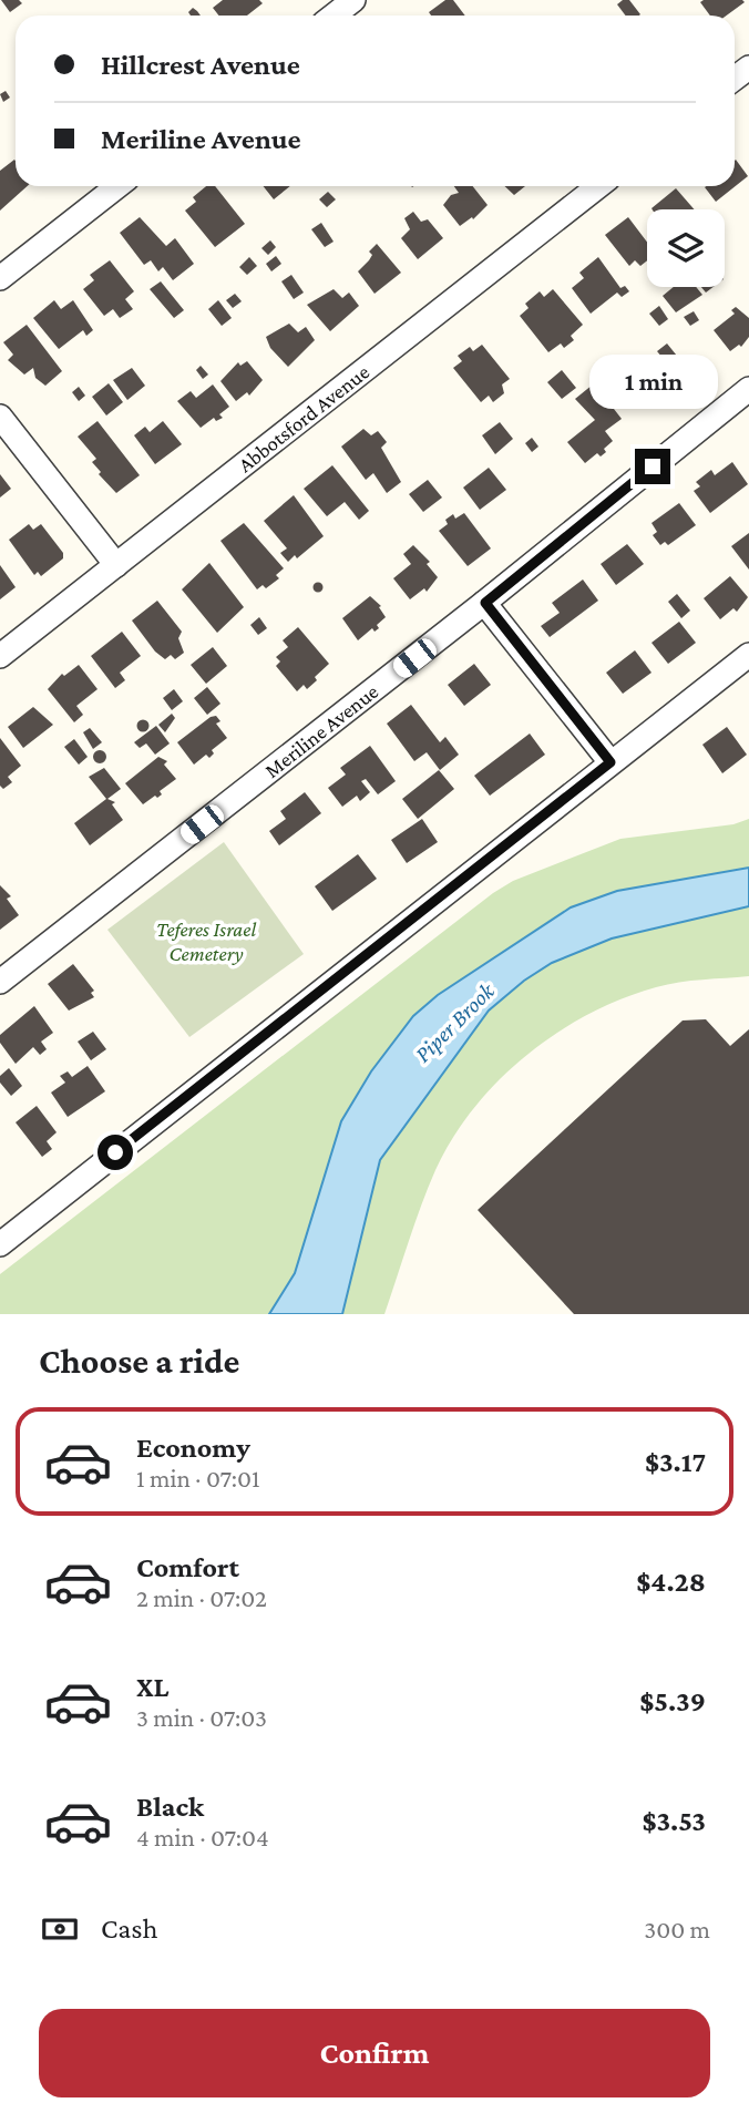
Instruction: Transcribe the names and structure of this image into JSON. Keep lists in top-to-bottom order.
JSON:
{
  "streets": {
    "street": ["Abbotsford Avenue", "Meriline Avenue"]
  },
  "water": ["Piper Brook"],
  "parks": ["Teferes Israel Cemetery"],
  "page": {
    "banner": ["Hillcrest Avenue", "Meriline Avenue"],
    "bubble": "1 min",
    "heading": "Choose a ride",
    "list": [
      {
        "name": "Economy",
        "note": "1 min · 07:01",
        "value": "$3.17"
      },
      {
        "name": "Comfort",
        "note": "2 min · 07:02",
        "value": "$4.28"
      },
      {
        "name": "XL",
        "note": "3 min · 07:03",
        "value": "$5.39"
      },
      {
        "name": "Black",
        "note": "4 min · 07:04",
        "value": "$3.53"
      }
    ],
    "pay": ["Cash", "300 m"],
    "buttons": "Confirm"
  }
}
